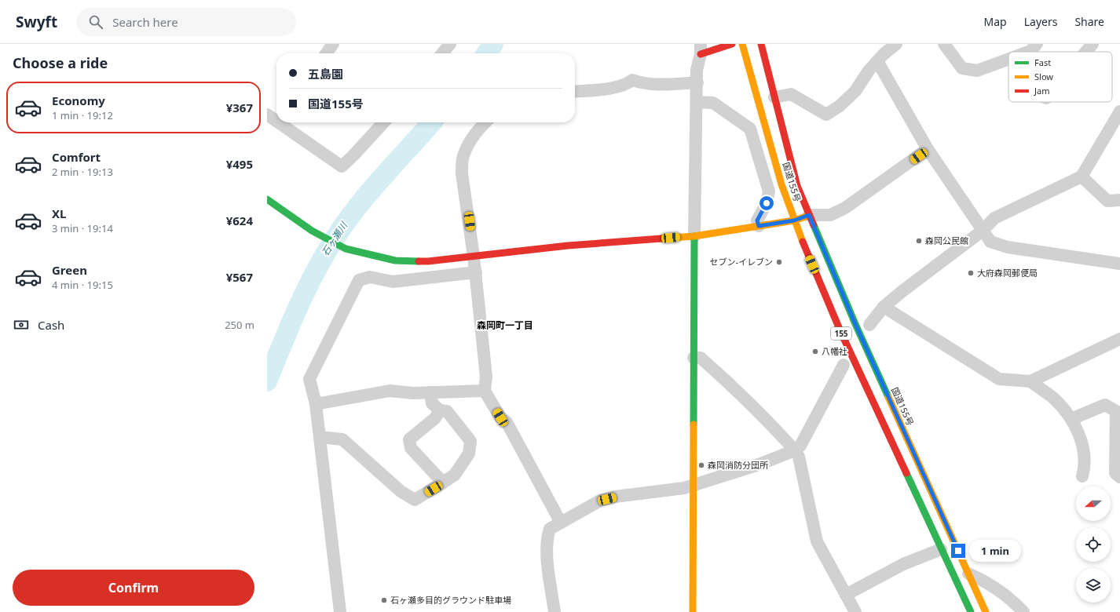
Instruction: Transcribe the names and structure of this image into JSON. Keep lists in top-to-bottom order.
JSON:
{
  "streets": {
    "main road": ["国道155号", "155"]
  },
  "districts": ["森岡町一丁目"],
  "water": ["石ヶ瀬川"],
  "places": [
    "森岡公民館",
    "セブン-イレブン",
    "大府森岡郵便局",
    "八幡社",
    "森岡消防分団所",
    "石ヶ瀬多目的グラウンド駐車場"
  ],
  "legend": ["Fast", "Slow", "Jam"],
  "north": "left",
  "page": {
    "header": "Swyft",
    "search": "Search here",
    "nav": ["Map", "Layers", "Share"],
    "heading": "Choose a ride",
    "banner": ["五島園", "国道155号"],
    "list": [
      {
        "name": "Economy",
        "note": "1 min · 19:12",
        "value": "¥367"
      },
      {
        "name": "Comfort",
        "note": "2 min · 19:13",
        "value": "¥495"
      },
      {
        "name": "XL",
        "note": "3 min · 19:14",
        "value": "¥624"
      },
      {
        "name": "Green",
        "note": "4 min · 19:15",
        "value": "¥567"
      }
    ],
    "pay": ["Cash", "250 m"],
    "bubble": "1 min",
    "buttons": "Confirm"
  }
}
